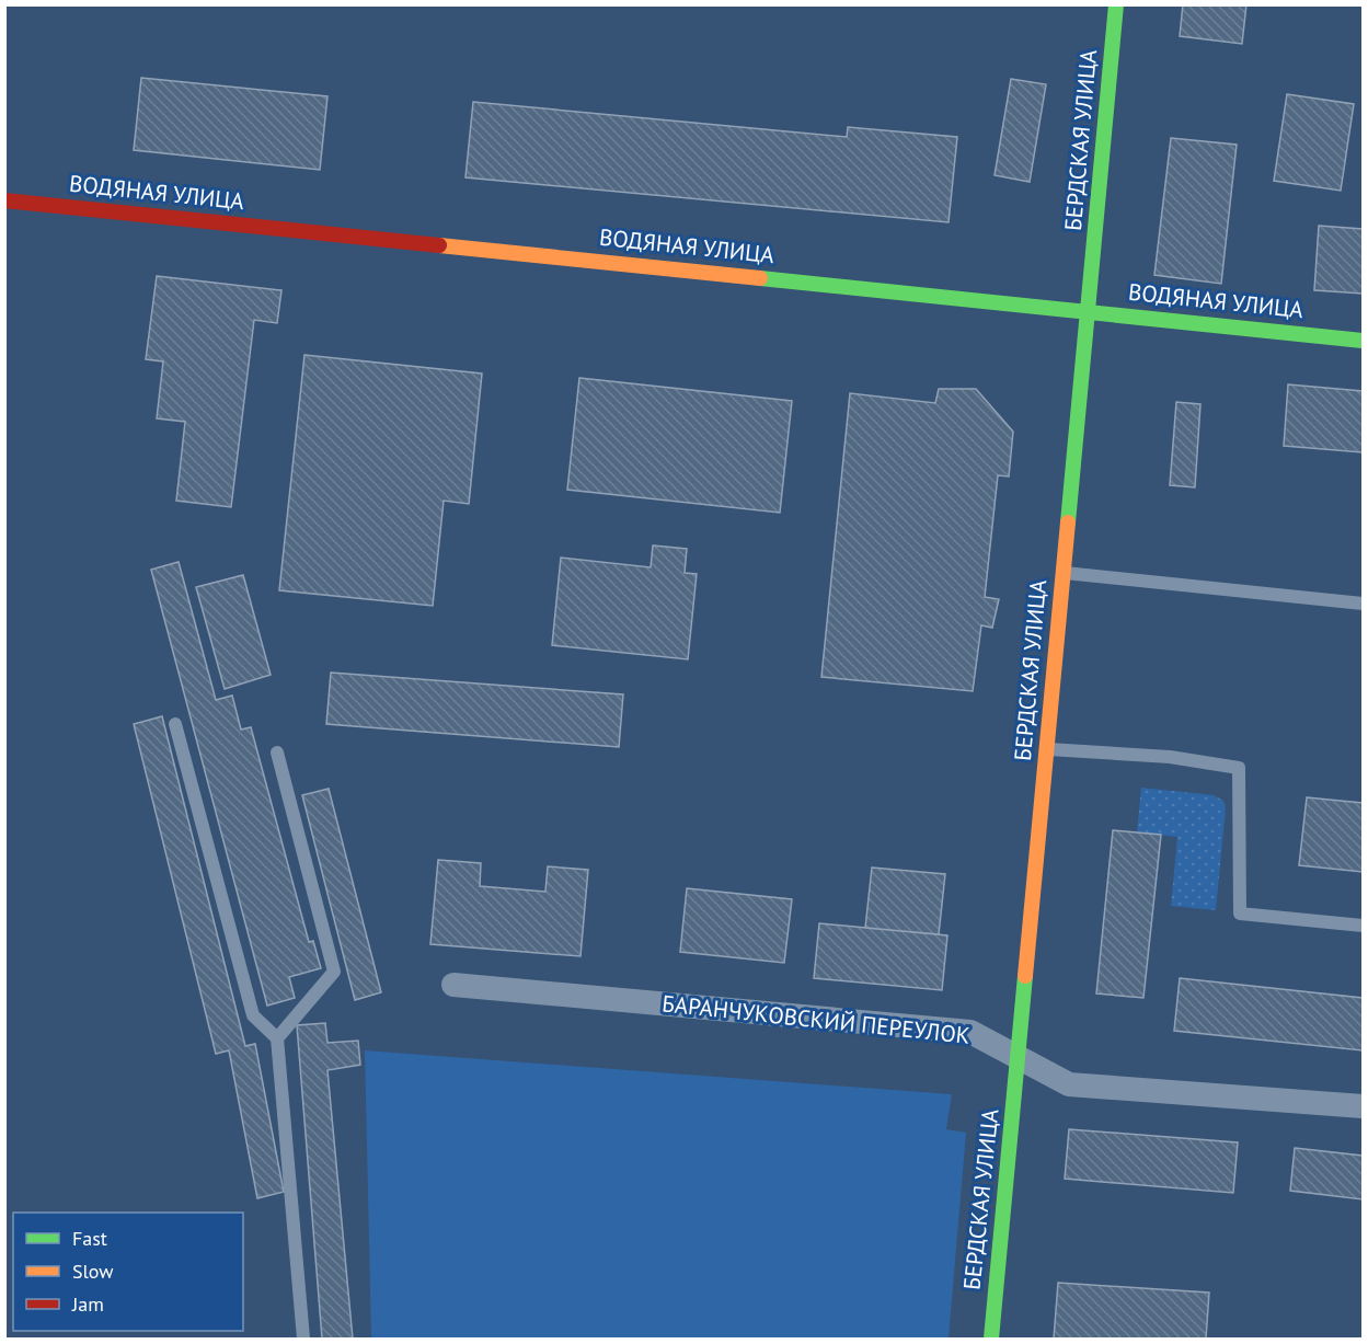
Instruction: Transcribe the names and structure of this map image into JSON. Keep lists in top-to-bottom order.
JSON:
{
  "streets": {
    "street": ["БЕРДСКАЯ УЛИЦА", "ВОДЯНАЯ УЛИЦА", "БАРАНЧУКОВСКИЙ ПЕРЕУЛОК"]
  },
  "crossings": [
    ["БЕРДСКАЯ УЛИЦА", "ВОДЯНАЯ УЛИЦА"],
    ["БЕРДСКАЯ УЛИЦА", "БАРАНЧУКОВСКИЙ ПЕРЕУЛОК"]
  ],
  "legend": ["Fast", "Slow", "Jam"]
}
